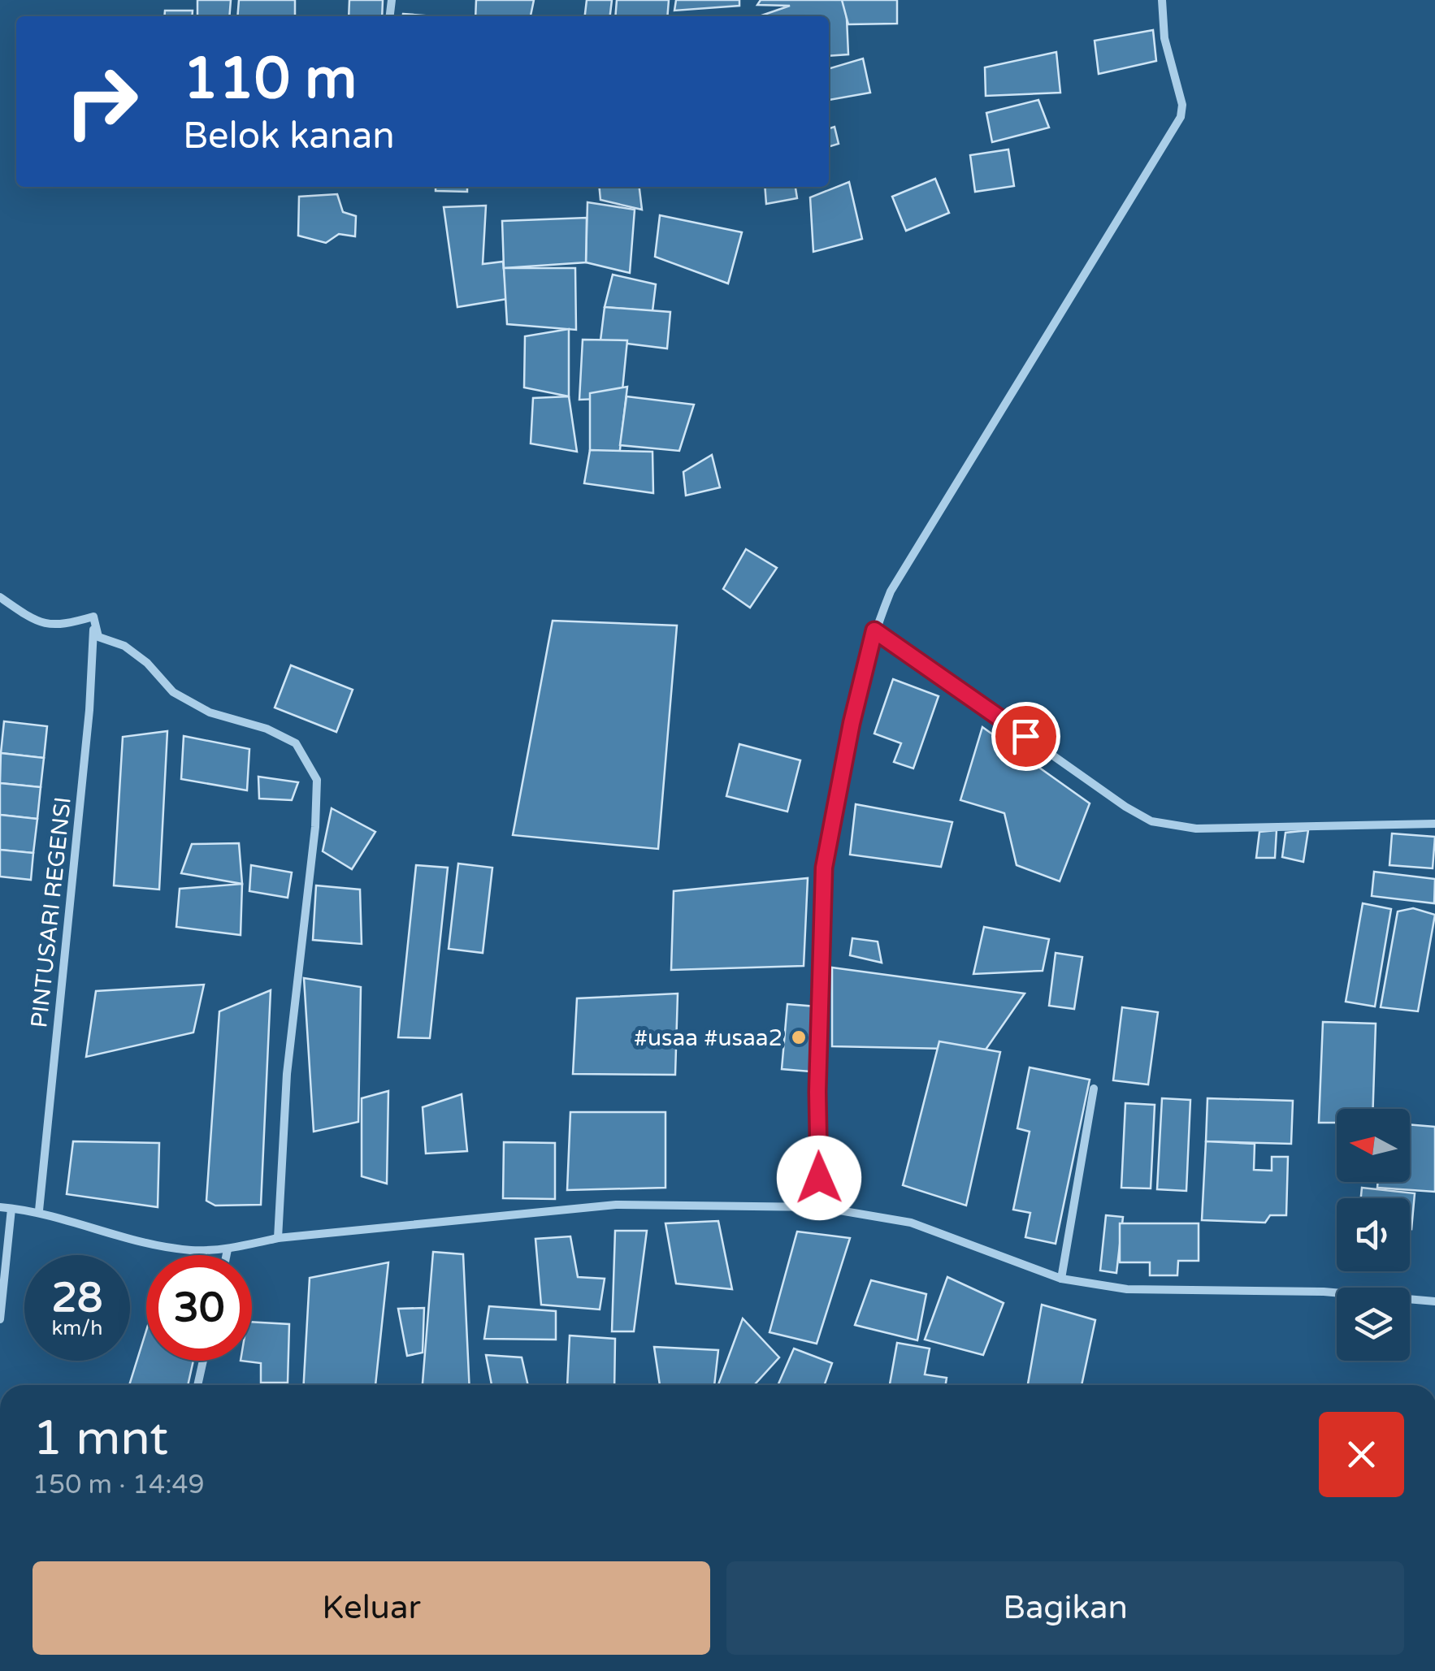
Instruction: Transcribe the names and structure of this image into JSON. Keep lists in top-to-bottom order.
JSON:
{
  "streets": {
    "street": ["PINTUSARI REGENSI"]
  },
  "places": ["#usaa #usaa2"],
  "north": "left",
  "page": {
    "turn": ["110 m", "Belok kanan"],
    "speed": "28 km/h",
    "limit": "30",
    "heading": ["1 mnt", "150 m · 14:49"],
    "buttons": ["Keluar", "Bagikan"]
  }
}
